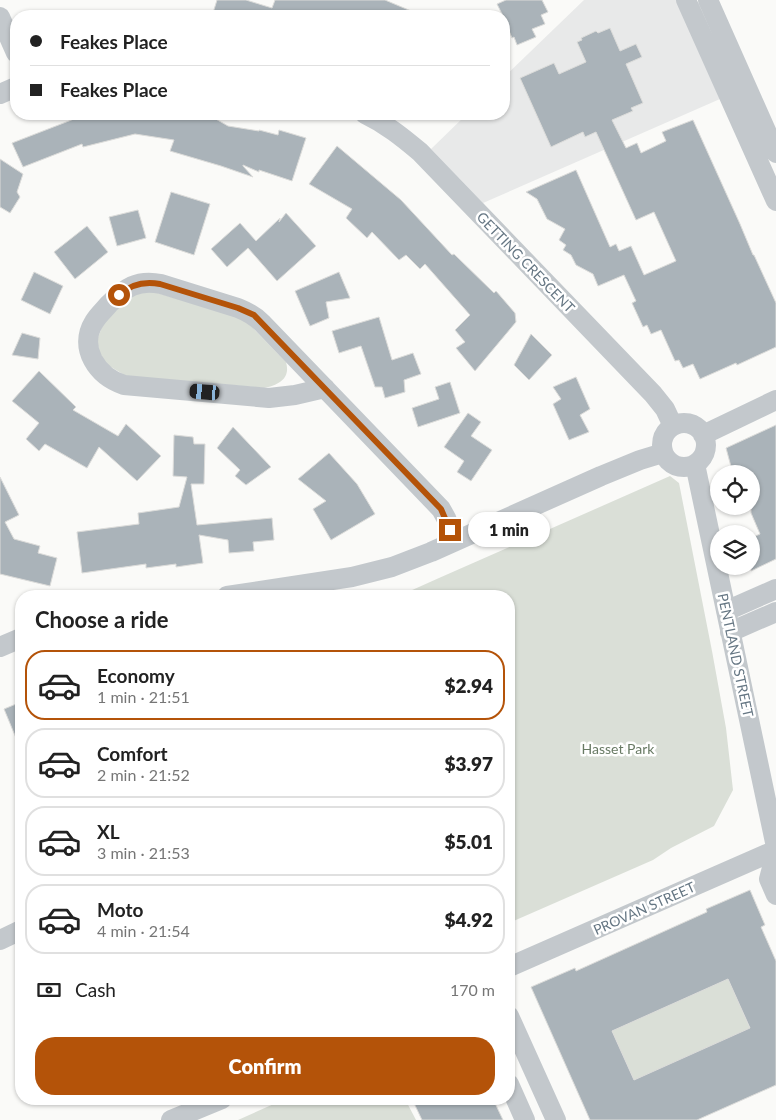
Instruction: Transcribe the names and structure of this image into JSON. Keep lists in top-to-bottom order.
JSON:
{
  "streets": {
    "street": ["GETTING CRESCENT", "PENTLAND STREET", "PROVAN STREET"]
  },
  "crossings": [
    ["GETTING CRESCENT", "PENTLAND STREET"]
  ],
  "parks": ["Hasset Park"],
  "page": {
    "banner": ["Feakes Place", "Feakes Place"],
    "bubble": "1 min",
    "heading": "Choose a ride",
    "list": [
      {
        "name": "Economy",
        "note": "1 min · 21:51",
        "value": "$2.94"
      },
      {
        "name": "Comfort",
        "note": "2 min · 21:52",
        "value": "$3.97"
      },
      {
        "name": "XL",
        "note": "3 min · 21:53",
        "value": "$5.01"
      },
      {
        "name": "Moto",
        "note": "4 min · 21:54",
        "value": "$4.92"
      }
    ],
    "pay": ["Cash", "170 m"],
    "buttons": "Confirm"
  }
}
